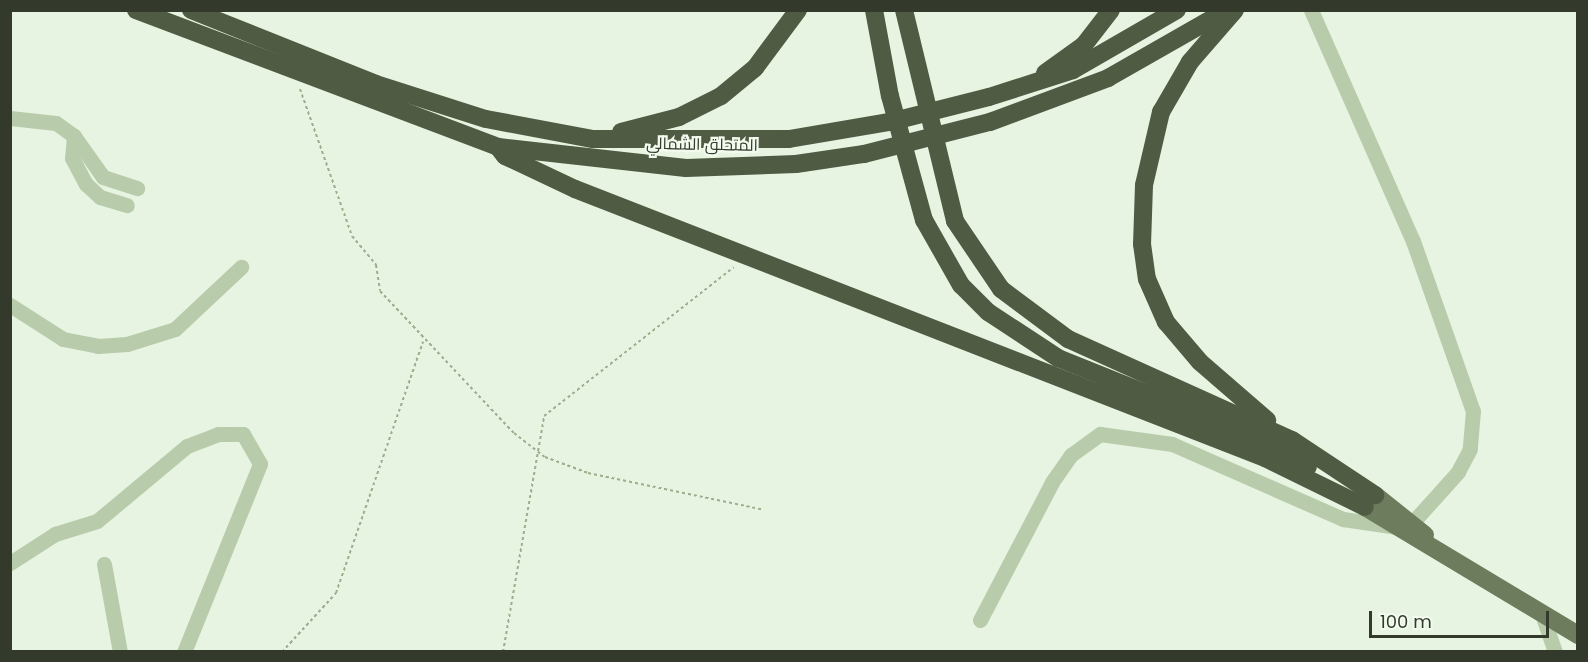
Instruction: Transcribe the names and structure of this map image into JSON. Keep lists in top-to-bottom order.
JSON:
{
  "streets": {
    "highway": ["المتحلق الشمالي"]
  },
  "scale_bar": "100 m"
}
